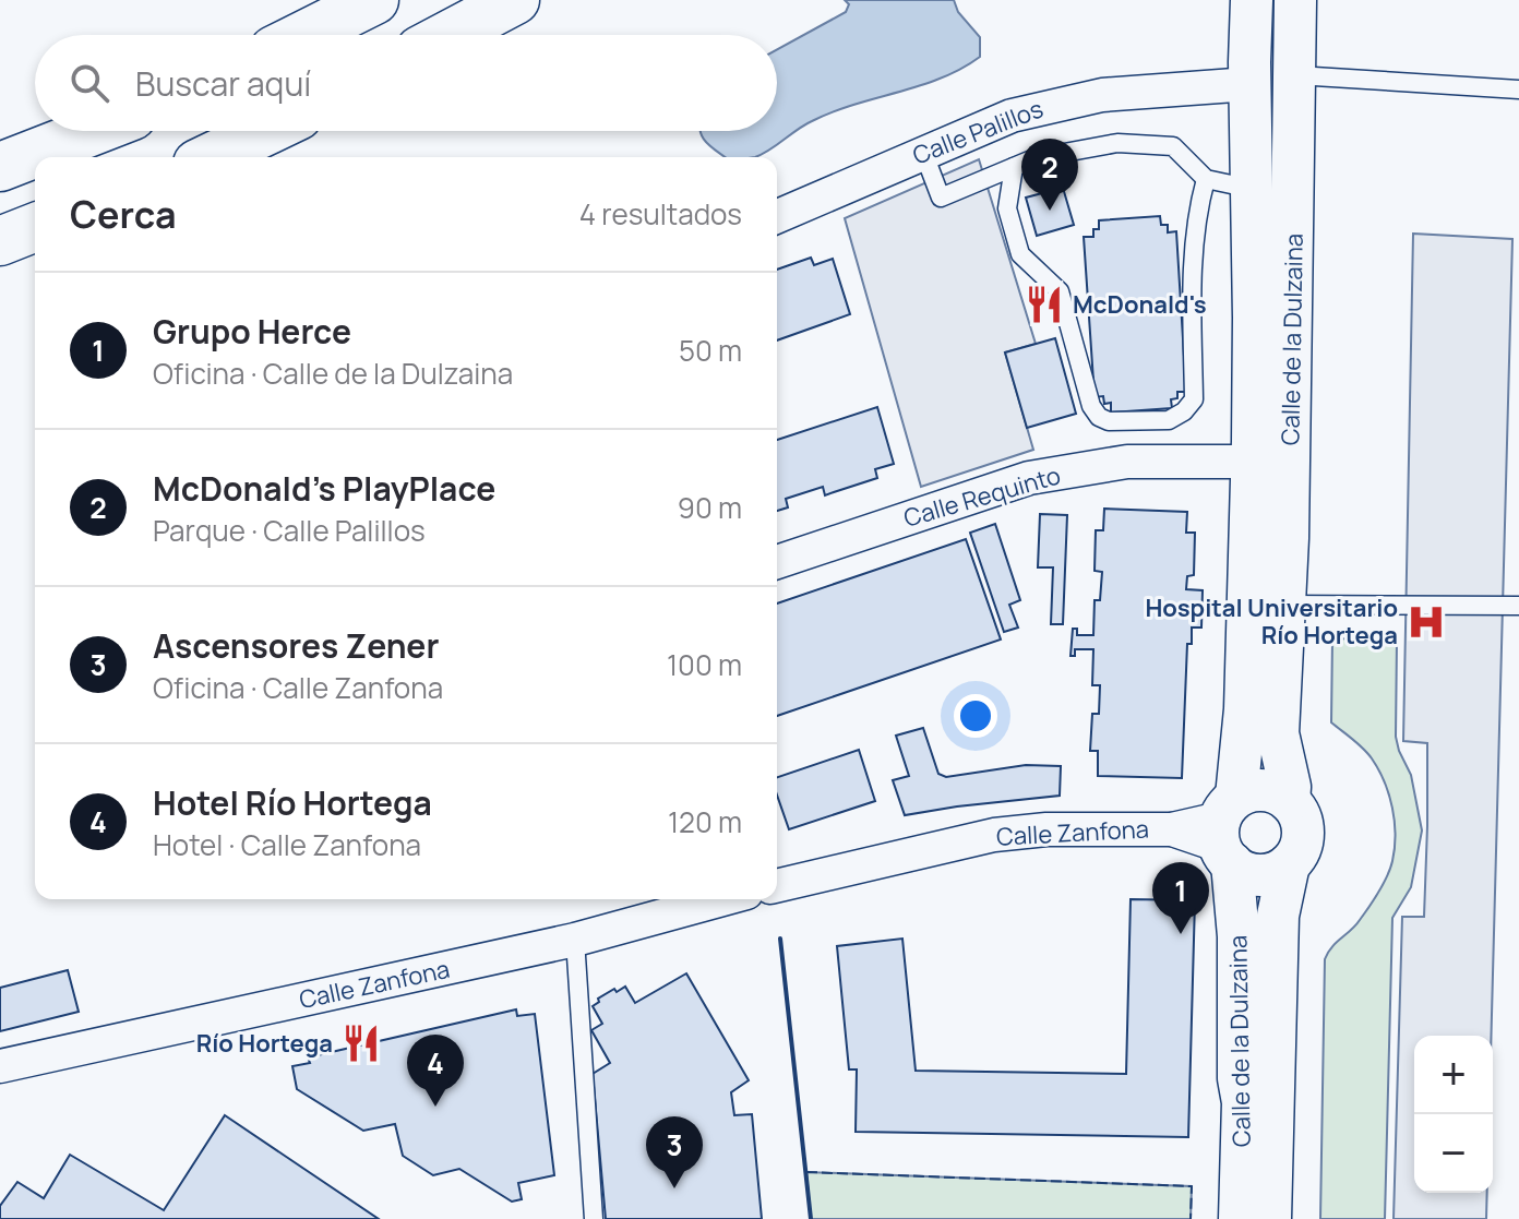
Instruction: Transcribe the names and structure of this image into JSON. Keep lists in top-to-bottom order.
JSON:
{
  "streets": {
    "street": [
      "Calle Palillos",
      "Calle de la Dulzaina",
      "Calle Requinto",
      "Calle Zanfona"
    ]
  },
  "crossings": [
    ["Calle Palillos", "Calle de la Dulzaina"],
    ["Calle de la Dulzaina", "Calle Requinto"],
    ["Calle de la Dulzaina", "Calle Zanfona"]
  ],
  "places": {
    "restaurant": ["McDonald's", "Río Hortega"],
    "hospital": ["Hospital Universitario Río Hortega"]
  },
  "page": {
    "search": "Buscar aquí",
    "pins": [
      "2",
      "1",
      "4",
      "3"
    ],
    "heading": ["Cerca", "4 resultados"],
    "list": [
      {
        "mark": "1",
        "name": "Grupo Herce",
        "note": "Oficina · Calle de la Dulzaina",
        "value": "50 m"
      },
      {
        "mark": "2",
        "name": "McDonald's PlayPlace",
        "note": "Parque · Calle Palillos",
        "value": "90 m"
      },
      {
        "mark": "3",
        "name": "Ascensores Zener",
        "note": "Oficina · Calle Zanfona",
        "value": "100 m"
      },
      {
        "mark": "4",
        "name": "Hotel Río Hortega",
        "note": "Hotel · Calle Zanfona",
        "value": "120 m"
      }
    ],
    "map_buttons": ["+", "−"]
  }
}
